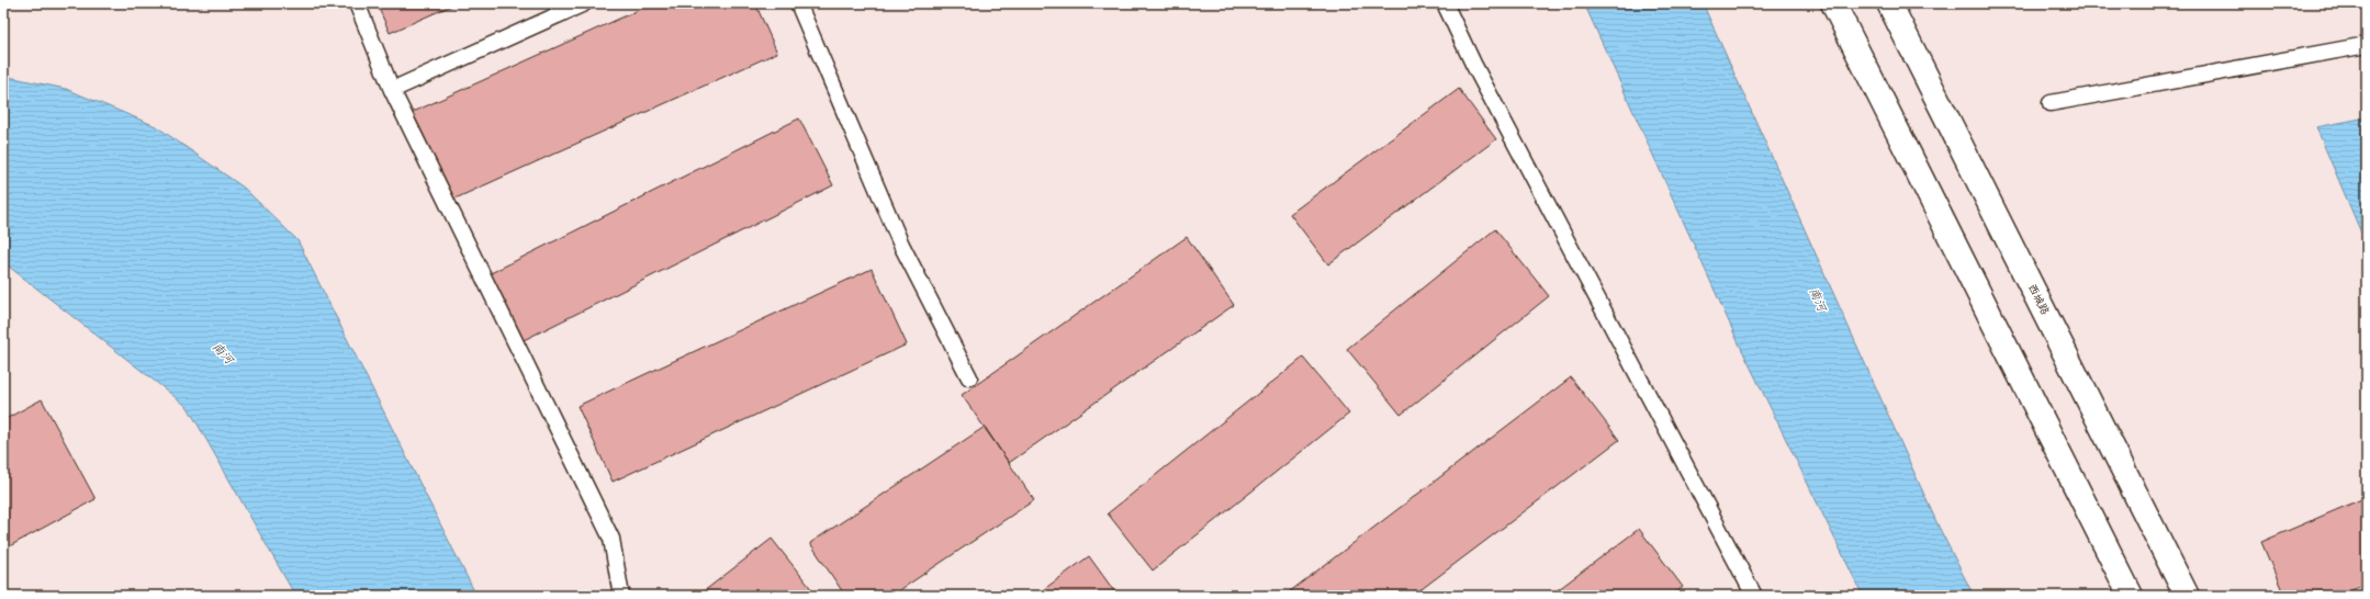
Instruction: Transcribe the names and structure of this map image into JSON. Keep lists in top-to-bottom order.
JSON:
{
  "streets": {
    "main road": ["西城路"]
  },
  "water": ["南河"]
}
